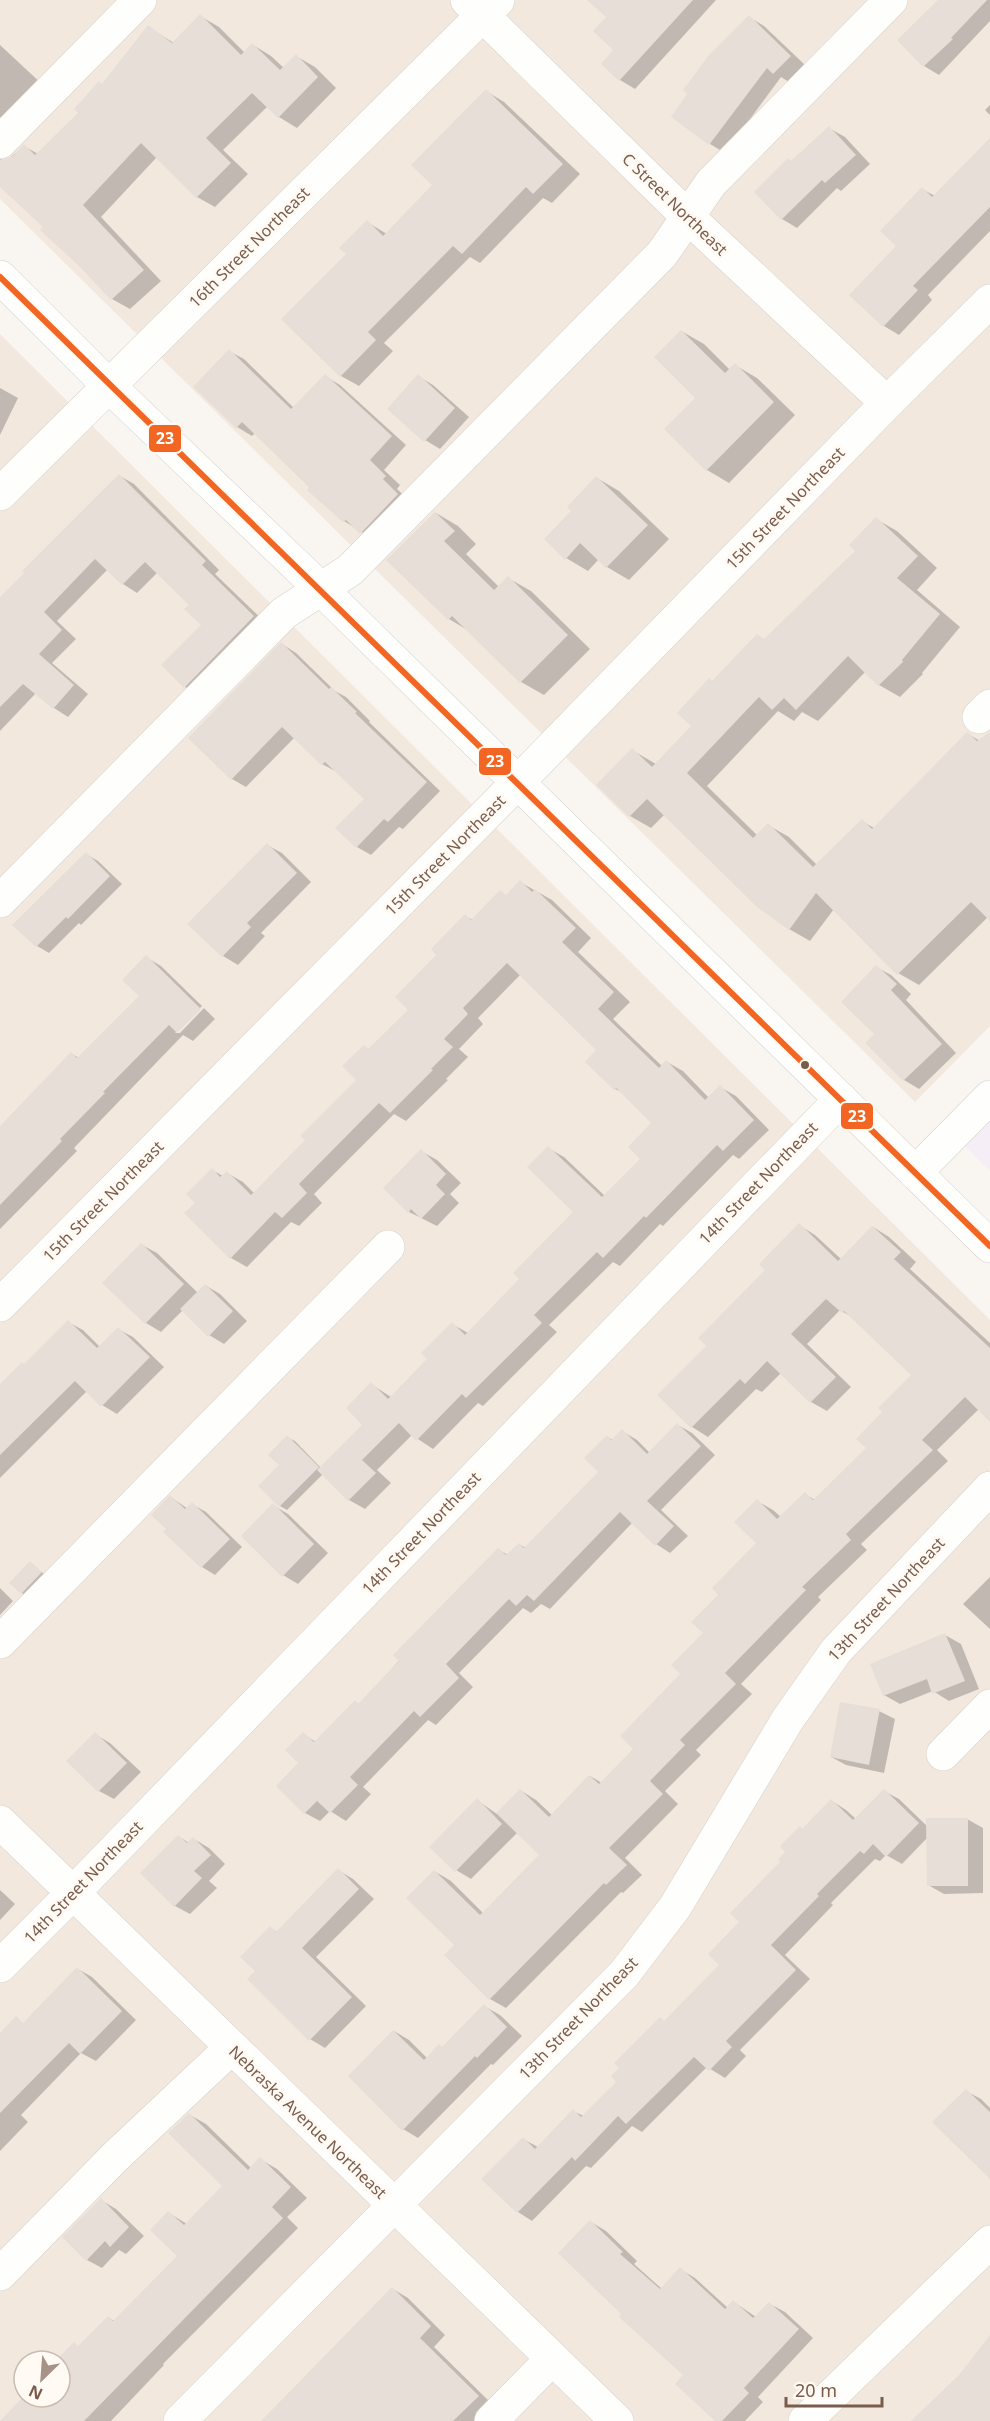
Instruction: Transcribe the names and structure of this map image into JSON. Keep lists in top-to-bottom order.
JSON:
{
  "streets": {
    "street": [
      "C Street Northeast",
      "16th Street Northeast",
      "15th Street Northeast",
      "14th Street Northeast",
      "13th Street Northeast",
      "Nebraska Avenue Northeast"
    ]
  },
  "crossings": [
    ["C Street Northeast", "16th Street Northeast"],
    ["C Street Northeast", "15th Street Northeast"],
    ["14th Street Northeast", "Nebraska Avenue Northeast"],
    ["13th Street Northeast", "Nebraska Avenue Northeast"]
  ],
  "lines": ["transit line 23"],
  "scale_bar": "20 m",
  "north": "bottom left"
}
